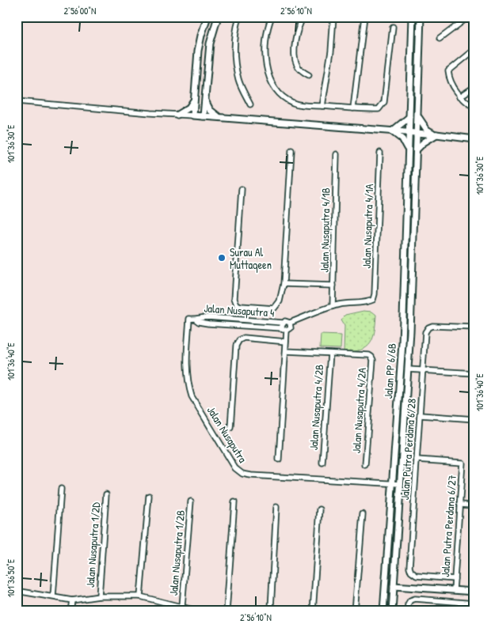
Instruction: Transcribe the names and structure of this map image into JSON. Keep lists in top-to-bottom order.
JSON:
{
  "streets": {
    "street": [
      "Jalan Nusaputra 4/1A",
      "Jalan Nusaputra 4/1B",
      "Jalan Nusaputra 4",
      "Jalan PP 6/6B",
      "Jalan Nusaputra 4/2B",
      "Jalan Nusaputra 4/2A",
      "Jalan Nusaputra",
      "Jalan Putra Perdana 6/28",
      "Jalan Putra Perdana 6/27",
      "Jalan Nusaputra 1/2D",
      "Jalan Nusaputra 1/2B"
    ]
  },
  "crossings": [
    ["Jalan Nusaputra 4/1A", "Jalan Nusaputra 4/1B"],
    ["Jalan Nusaputra 4", "Jalan Nusaputra"],
    ["Jalan PP 6/6B", "Jalan Nusaputra"],
    ["Jalan Nusaputra 4/2B", "Jalan Nusaputra 4/2A"],
    ["Jalan Putra Perdana 6/28", "Jalan Putra Perdana 6/27"]
  ],
  "places": ["Surau Al Muttaqeen"],
  "coordinates": [
    "2°56'00\"N",
    "2°56'10\"N",
    "101°36'30\"E",
    "101°36'40\"E",
    "101°36'50\"E"
  ]
}
